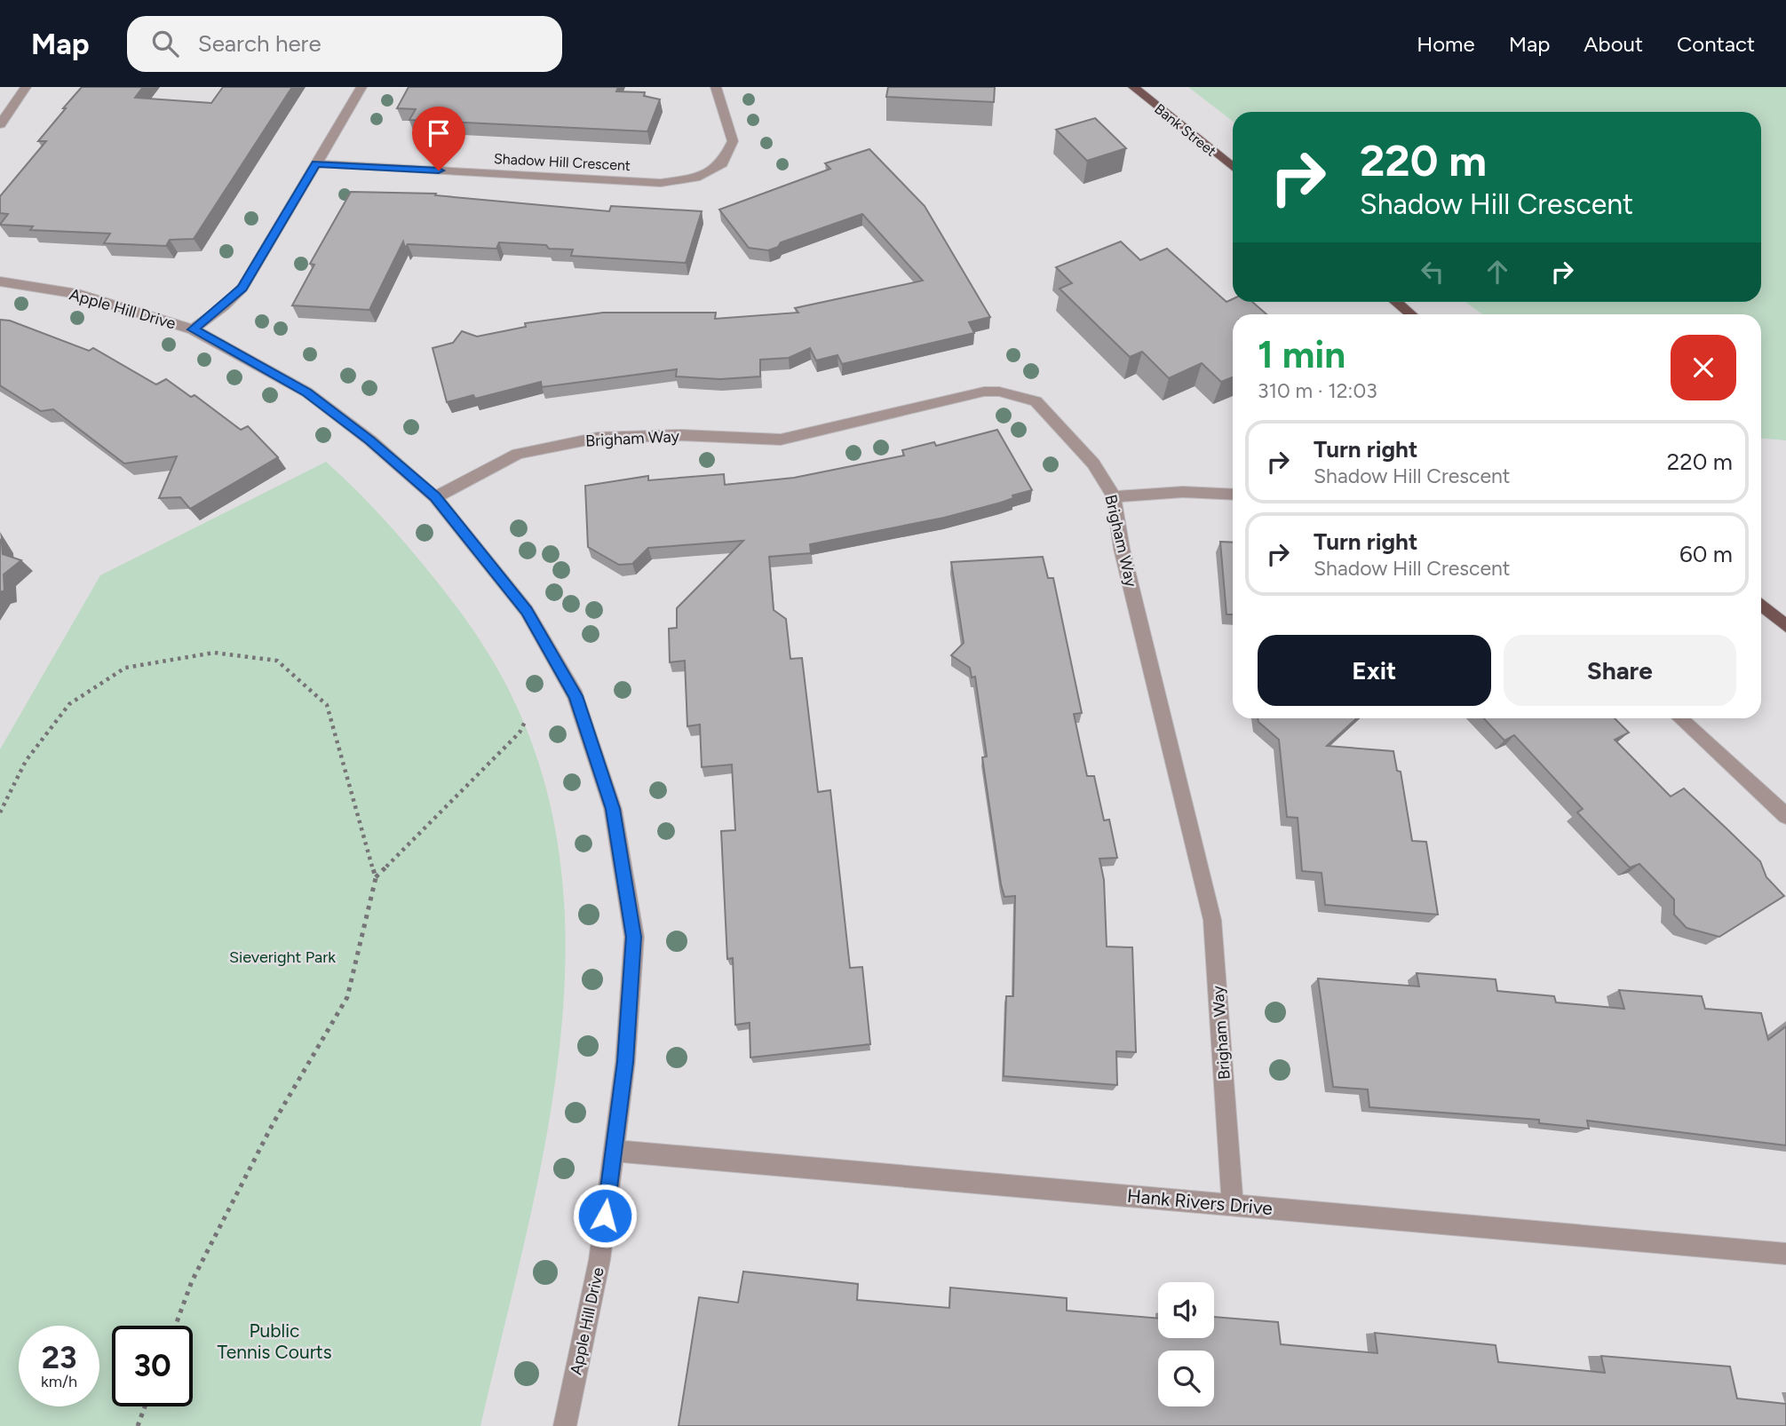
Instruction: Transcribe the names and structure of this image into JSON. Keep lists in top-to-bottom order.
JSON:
{
  "streets": {
    "main road": ["Bank Street"],
    "street": [
      "Shadow Hill Crescent",
      "Apple Hill Drive",
      "Brigham Way",
      "Hank Rivers Drive"
    ]
  },
  "crossings": [
    ["Apple Hill Drive", "Brigham Way"],
    ["Apple Hill Drive", "Hank Rivers Drive"],
    ["Brigham Way", "Hank Rivers Drive"]
  ],
  "parks": ["Sieveright Park", "Public Tennis Courts"],
  "page": {
    "header": "Map",
    "search": "Search here",
    "nav": [
      "Home",
      "Map",
      "About",
      "Contact"
    ],
    "turn": ["220 m", "Shadow Hill Crescent"],
    "heading": ["1 min", "310 m · 12:03"],
    "list": [
      {
        "name": "Turn right",
        "note": "Shadow Hill Crescent",
        "value": "220 m"
      },
      {
        "name": "Turn right",
        "note": "Shadow Hill Crescent",
        "value": "60 m"
      }
    ],
    "buttons": ["Exit", "Share"],
    "speed": "23 km/h",
    "limit": "30"
  }
}
